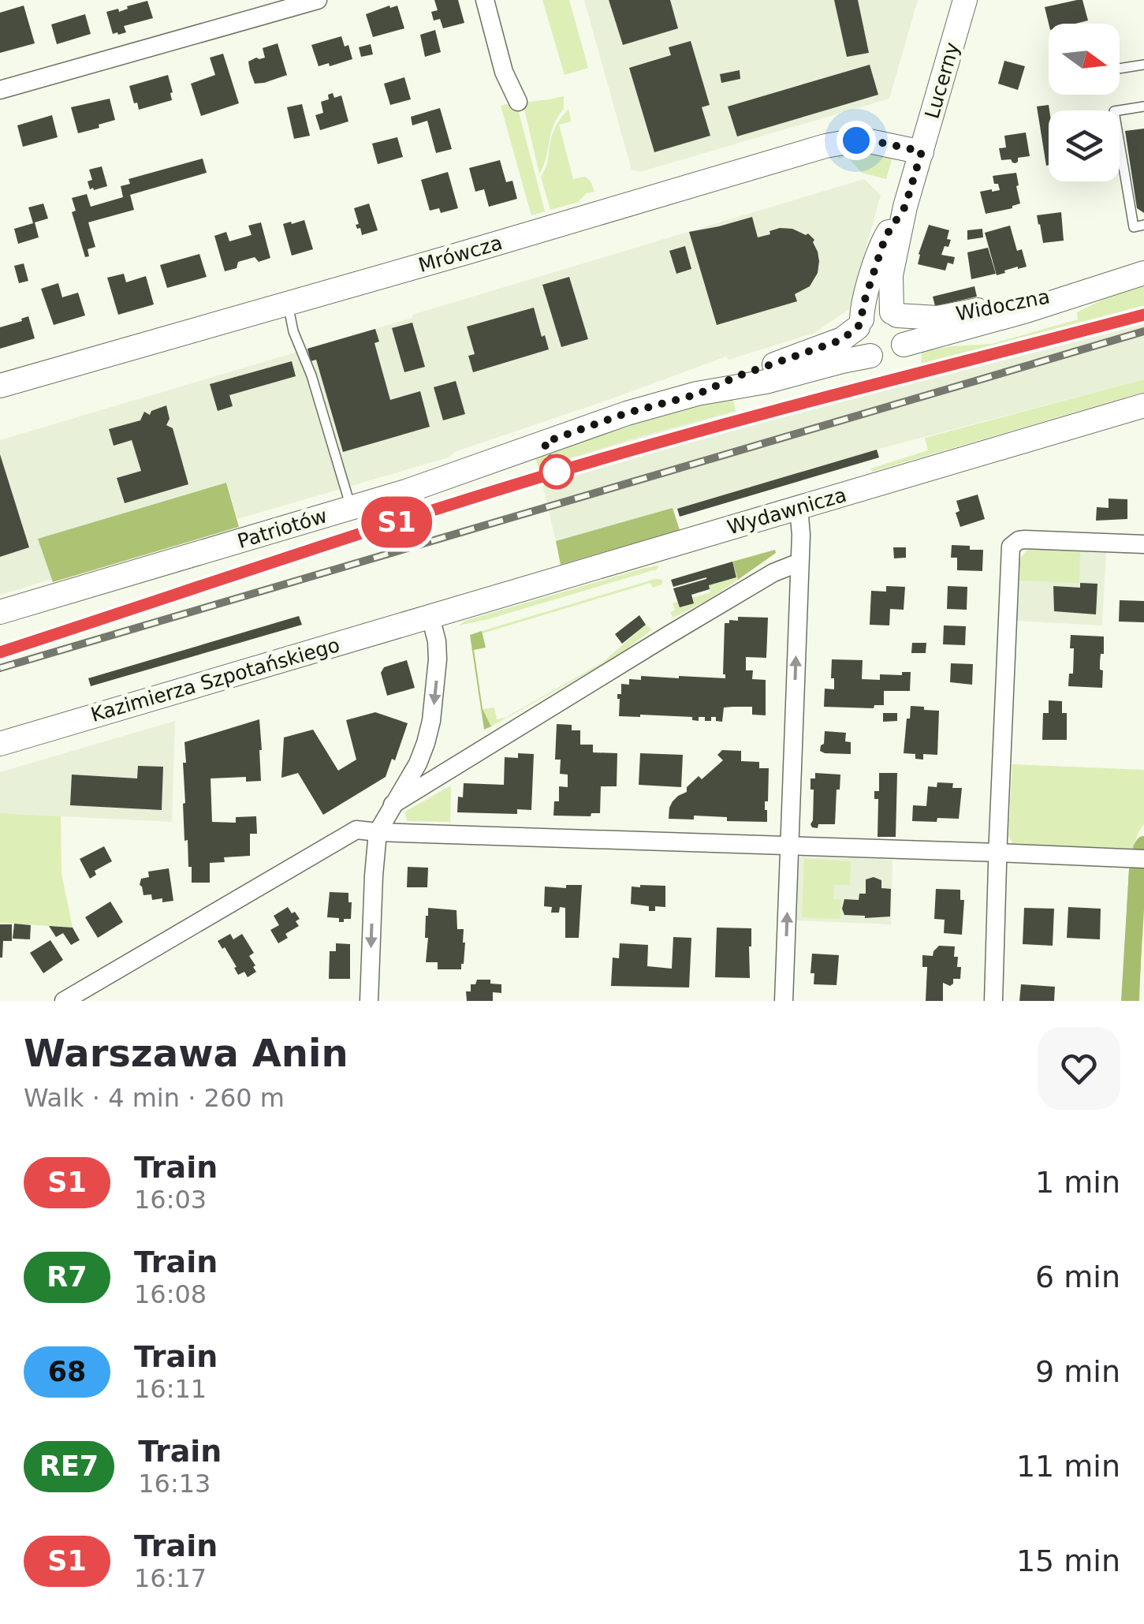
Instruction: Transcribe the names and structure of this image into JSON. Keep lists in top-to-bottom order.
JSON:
{
  "streets": {
    "main road": [
      "Lucerny",
      "Mrówcza",
      "Widoczna",
      "Wydawnicza",
      "Patriotów",
      "Kazimierza Szpotańskiego"
    ]
  },
  "crossings": [
    ["Lucerny", "Mrówcza"],
    ["Lucerny", "Widoczna"],
    ["Lucerny", "Patriotów"],
    ["Widoczna", "Patriotów"],
    ["Wydawnicza", "Kazimierza Szpotańskiego"]
  ],
  "north": "right",
  "page": {
    "on_map": "S1",
    "heading": ["Warszawa Anin", "Walk · 4 min · 260 m"],
    "list": [
      {
        "mark": "S1",
        "name": "Train",
        "note": "16:03",
        "value": "1 min"
      },
      {
        "mark": "R7",
        "name": "Train",
        "note": "16:08",
        "value": "6 min"
      },
      {
        "mark": "68",
        "name": "Train",
        "note": "16:11",
        "value": "9 min"
      },
      {
        "mark": "RE7",
        "name": "Train",
        "note": "16:13",
        "value": "11 min"
      },
      {
        "mark": "S1",
        "name": "Train",
        "note": "16:17",
        "value": "15 min"
      }
    ]
  }
}
